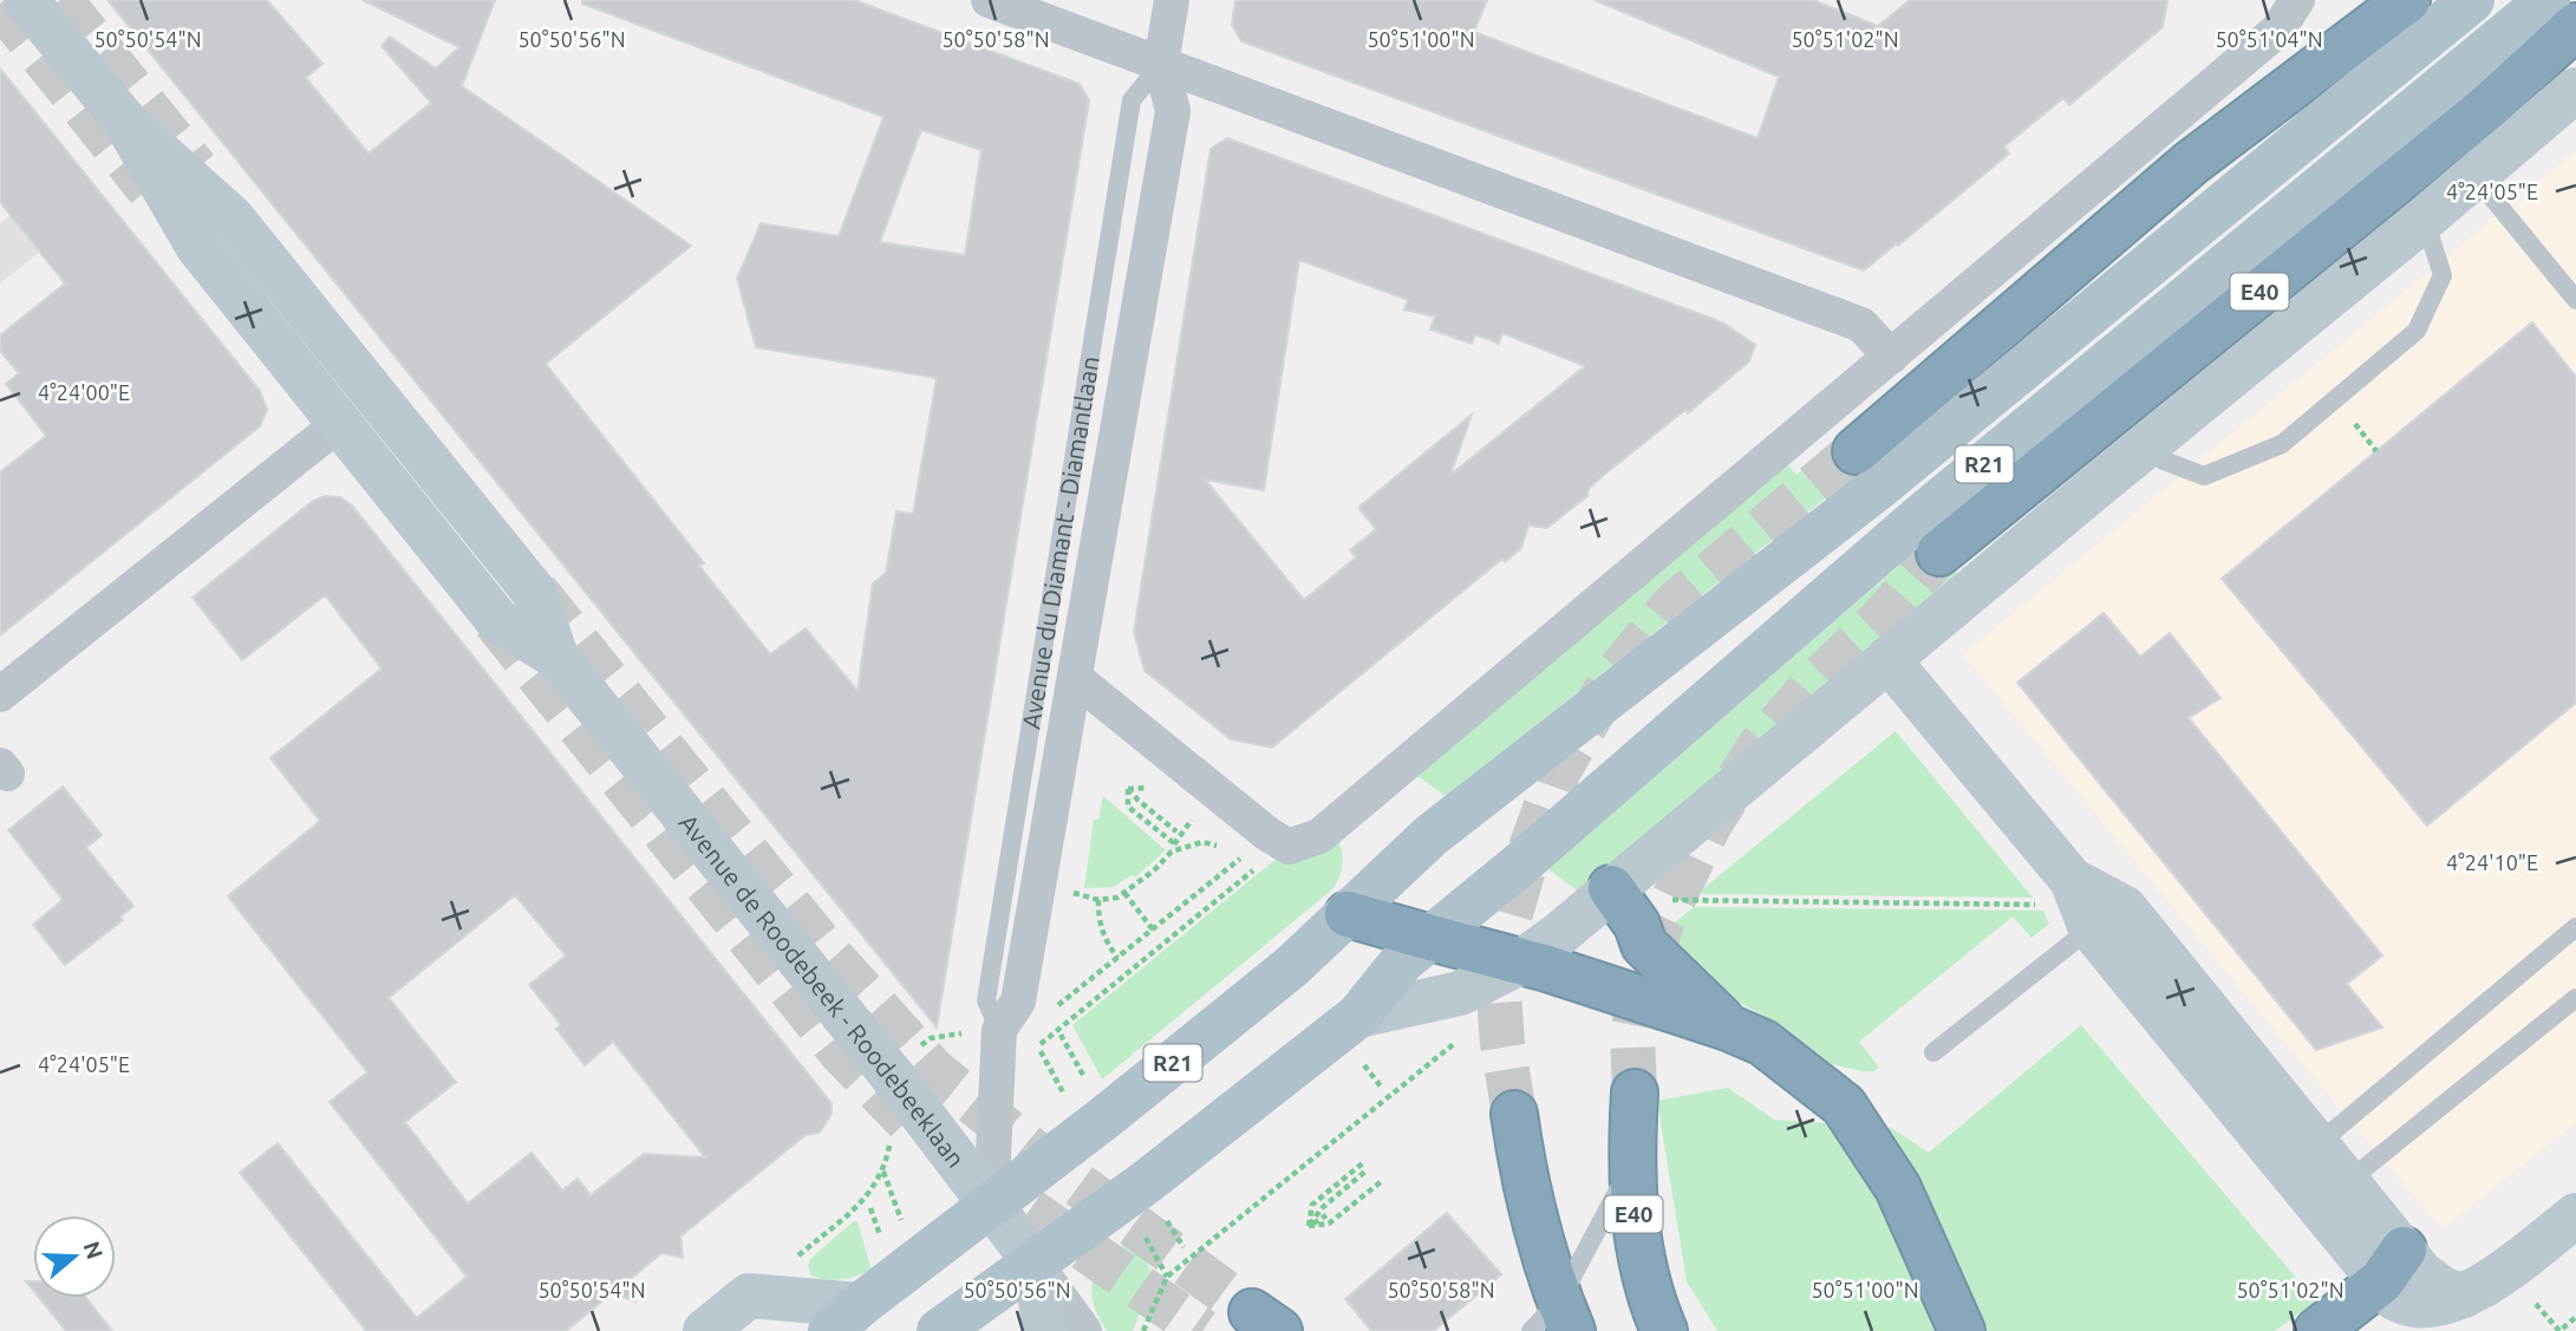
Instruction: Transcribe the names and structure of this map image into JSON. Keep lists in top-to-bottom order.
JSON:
{
  "streets": {
    "highway": ["E40"],
    "main road": ["R21"],
    "street": ["Avenue du Diamant - Diamantlaan", "Avenue de Roodebeek - Roodebeeklaan"]
  },
  "crossings": [
    ["R21", "Avenue du Diamant - Diamantlaan"],
    ["R21", "Avenue de Roodebeek - Roodebeeklaan"],
    ["Avenue du Diamant - Diamantlaan", "Avenue de Roodebeek - Roodebeeklaan"]
  ],
  "north": "right",
  "coordinates": [
    "50°51'04\"N",
    "50°50'54\"N",
    "50°50'56\"N",
    "50°50'58\"N",
    "50°51'00\"N",
    "50°51'02\"N",
    "4°24'05\"E",
    "4°24'00\"E",
    "4°24'10\"E"
  ]
}
